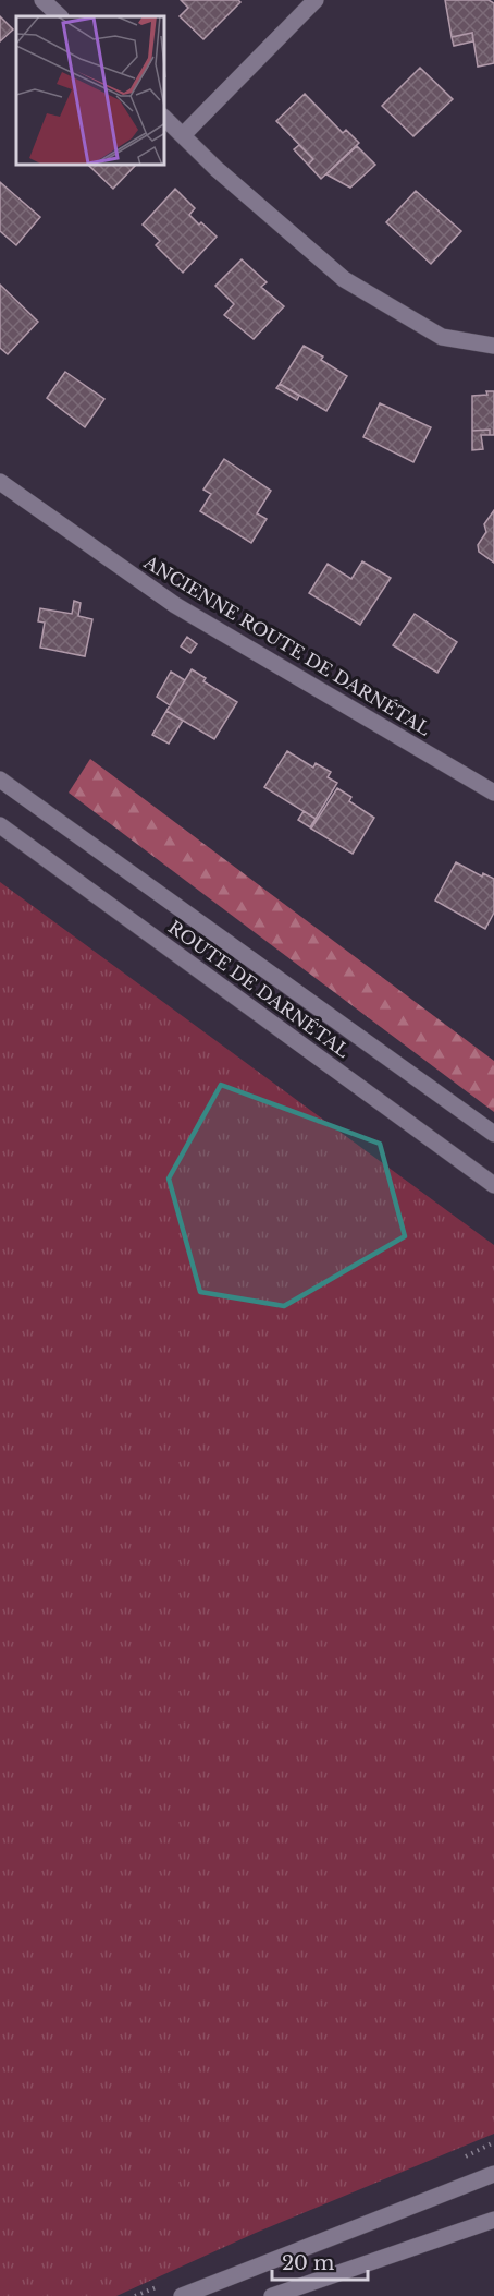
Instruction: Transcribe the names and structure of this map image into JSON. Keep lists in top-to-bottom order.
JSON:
{
  "streets": {
    "street": ["ANCIENNE ROUTE DE DARNÉTAL", "ROUTE DE DARNÉTAL"]
  },
  "scale_bar": "20 m"
}
